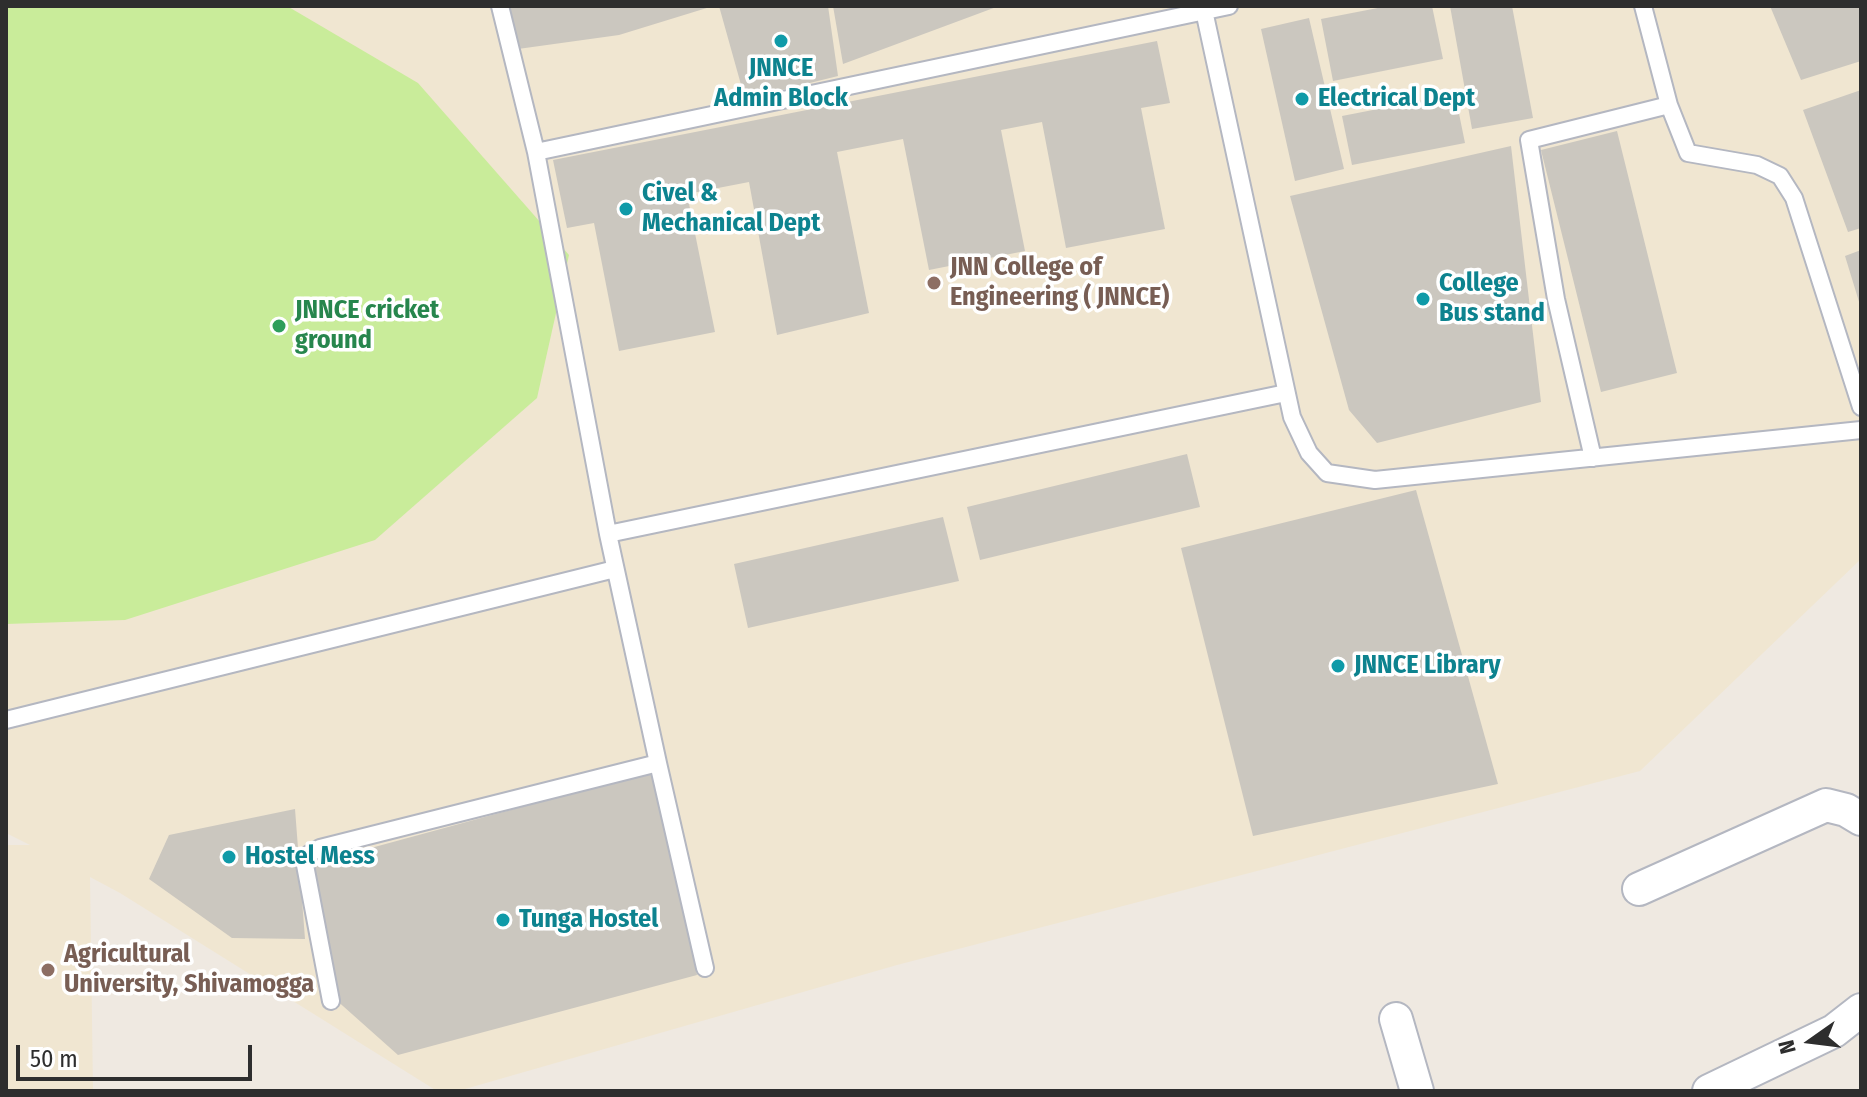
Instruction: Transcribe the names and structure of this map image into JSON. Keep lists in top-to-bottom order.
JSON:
{
  "places": [
    "JNNCE Admin Block",
    "Electrical Dept",
    "Civel & Mechanical Dept",
    "JNN College of Engineering ( JNNCE)",
    "College Bus stand",
    "JNNCE cricket ground",
    "JNNCE Library",
    "Hostel Mess",
    "Tunga Hostel",
    "Agricultural University, Shivamogga"
  ],
  "scale_bar": "50 m",
  "north": "left"
}
